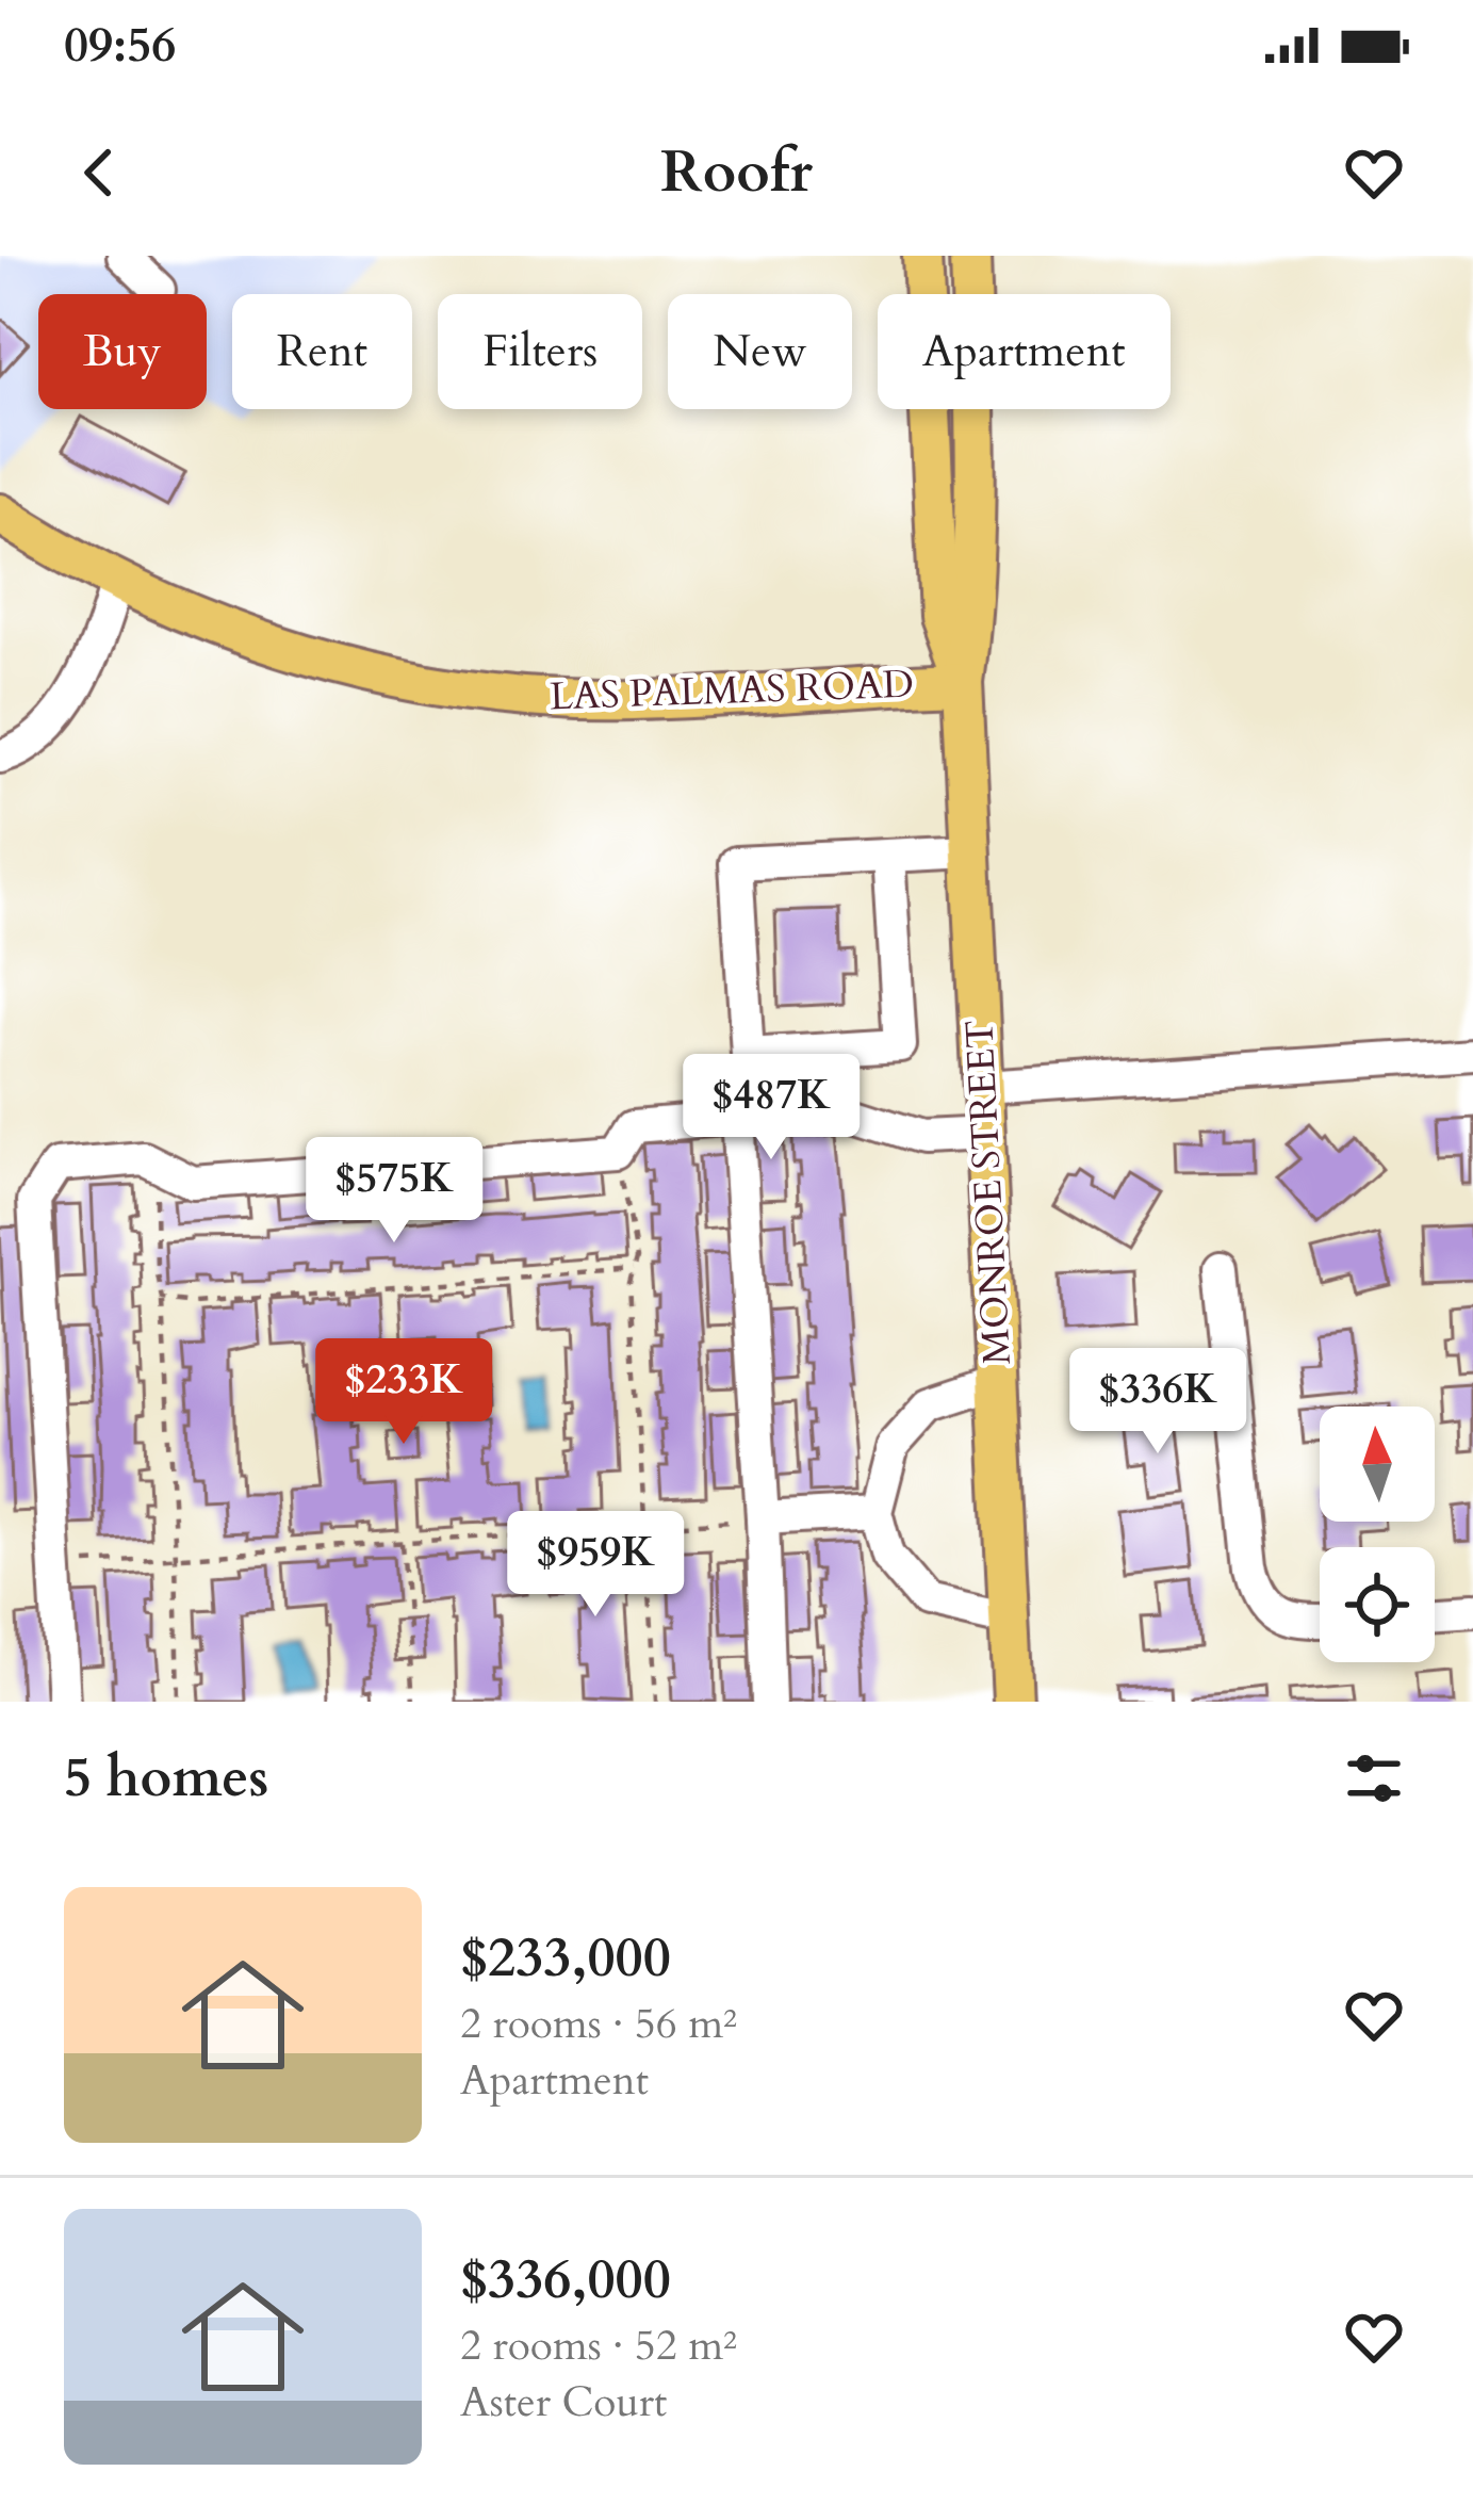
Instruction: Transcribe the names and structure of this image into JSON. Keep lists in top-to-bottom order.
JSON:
{
  "streets": {
    "main road": ["LAS PALMAS ROAD", "MONROE STREET"]
  },
  "crossings": [
    ["LAS PALMAS ROAD", "MONROE STREET"]
  ],
  "north": "top",
  "page": {
    "status": "09:56",
    "header": "Roofr",
    "chip": [
      "Buy",
      "Rent",
      "Filters",
      "New",
      "Apartment"
    ],
    "price": [
      "$487K",
      "$575K",
      "$233K",
      "$336K",
      "$959K"
    ],
    "heading": "5 homes",
    "list": [
      {
        "name": "$233,000",
        "note": "2 rooms · 56 m² · Apartment"
      },
      {
        "name": "$336,000",
        "note": "2 rooms · 52 m² · Aster Court"
      }
    ]
  }
}
